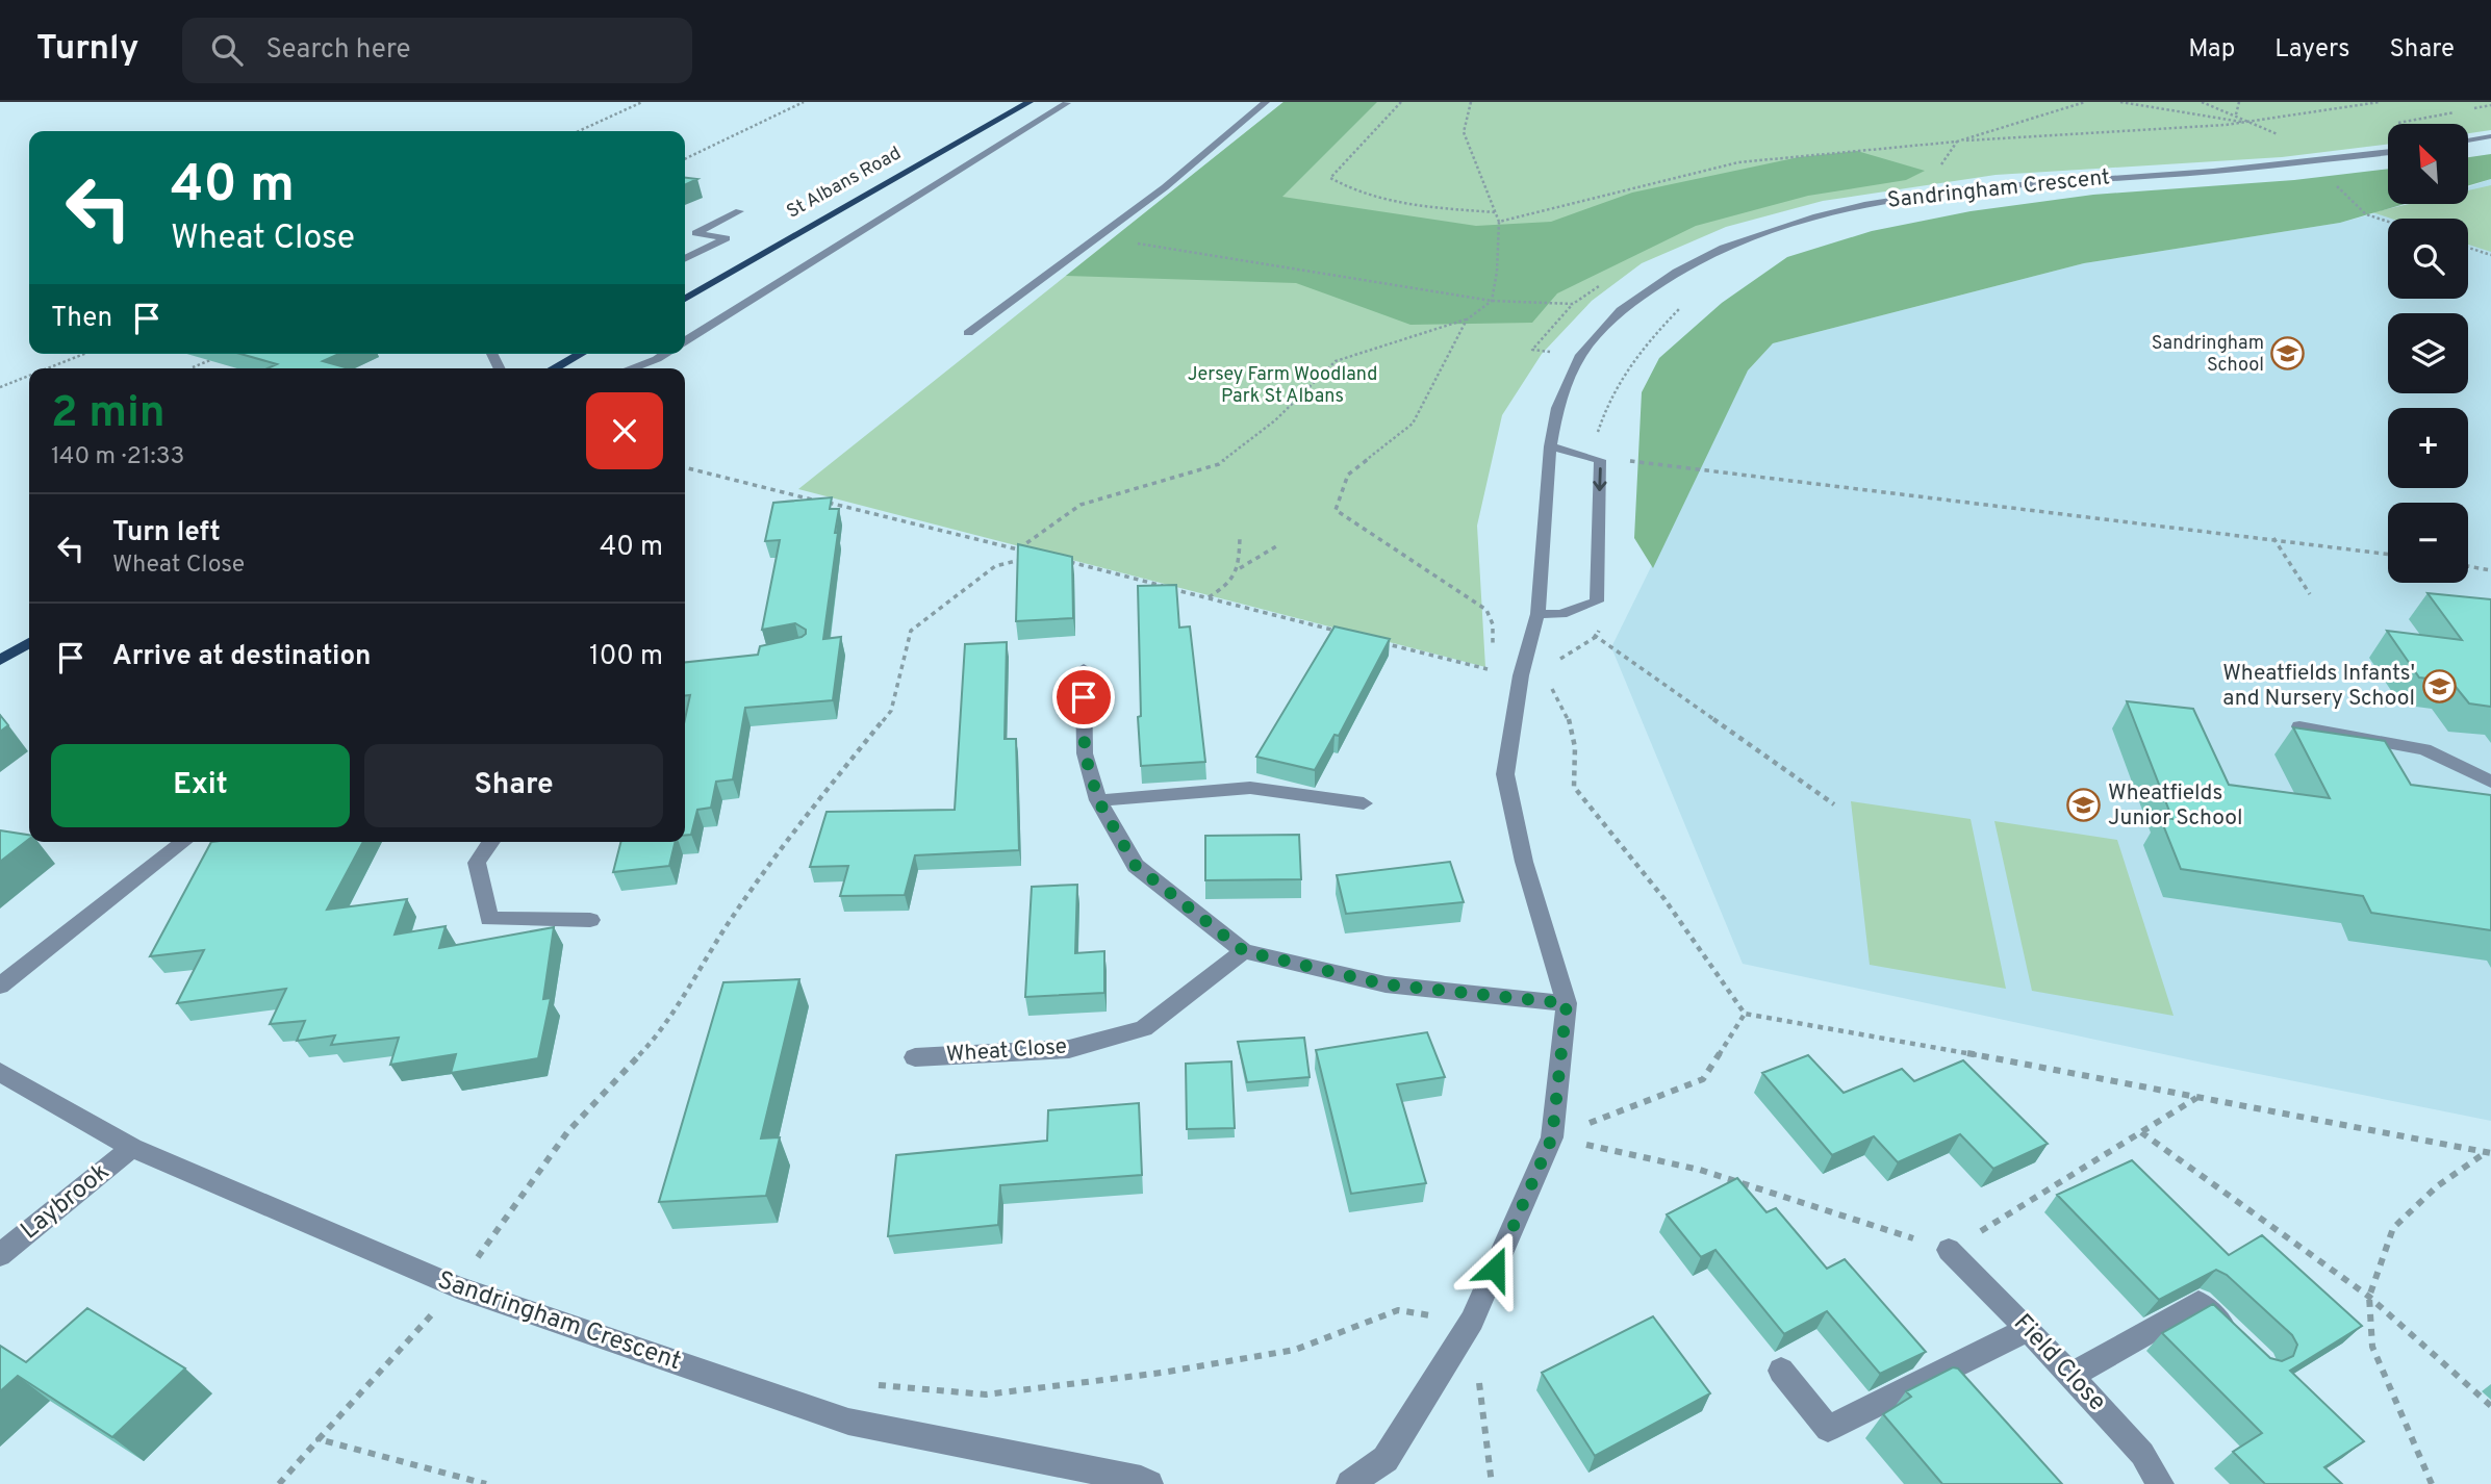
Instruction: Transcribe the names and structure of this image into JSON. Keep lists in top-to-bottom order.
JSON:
{
  "streets": {
    "main road": ["St Albans Road"],
    "street": [
      "Sandringham Crescent",
      "Wheat Close",
      "Laybrook",
      "Field Close"
    ]
  },
  "crossings": [
    ["Sandringham Crescent", "Laybrook"]
  ],
  "parks": ["Jersey Farm Woodland Park St Albans"],
  "places": {
    "school or university": ["Sandringham School", "Wheatfields Infants' and Nursery School", "Wheatfields Junior School"]
  },
  "north": "top left",
  "page": {
    "header": "Turnly",
    "search": "Search here",
    "nav": ["Map", "Layers", "Share"],
    "map_buttons": ["+", "−"],
    "turn": ["40 m", "Wheat Close"],
    "then": "Then",
    "heading": ["2 min", "140 m · 21:33"],
    "list": [
      {
        "name": "Turn left",
        "note": "Wheat Close",
        "value": "40 m"
      },
      {
        "name": "Arrive at destination",
        "value": "100 m"
      }
    ],
    "buttons": ["Exit", "Share"]
  }
}
